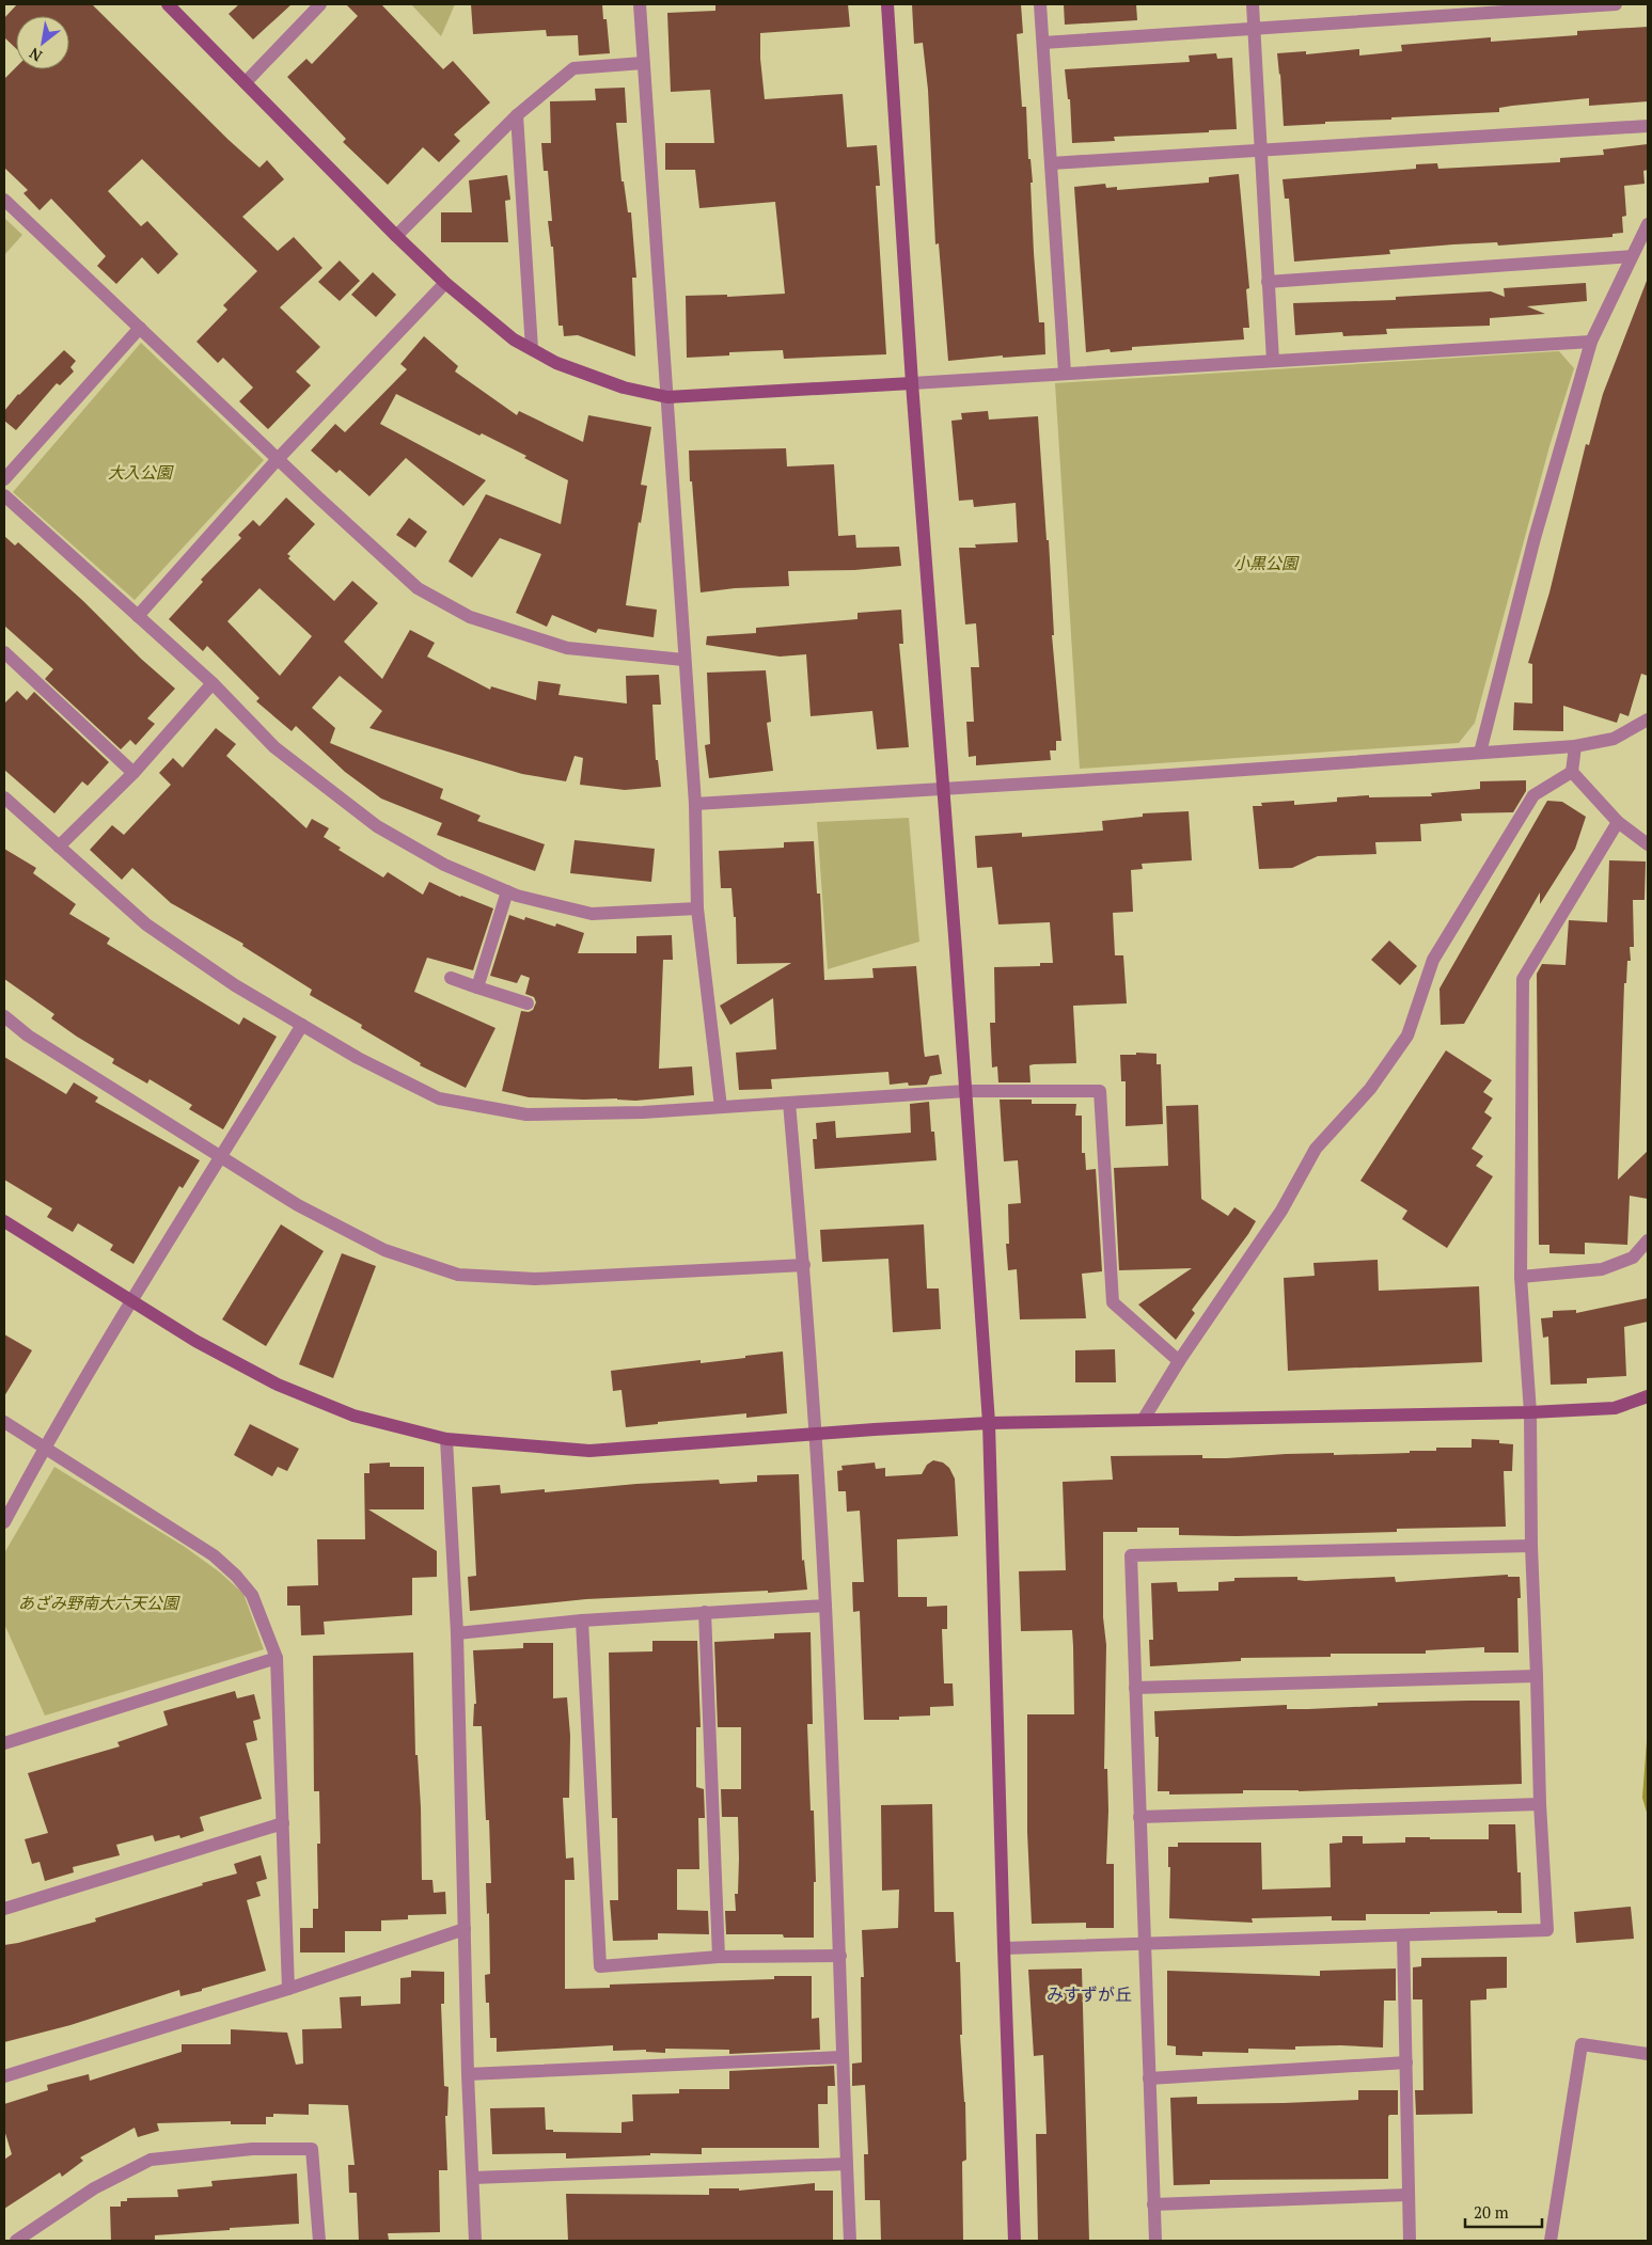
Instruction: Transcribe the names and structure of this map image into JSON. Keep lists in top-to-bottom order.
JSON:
{
  "districts": ["みすずが丘"],
  "parks": ["大入公園", "小黒公園", "あざみ野南大六天公園"],
  "scale_bar": "20 m",
  "north": "bottom left"
}
